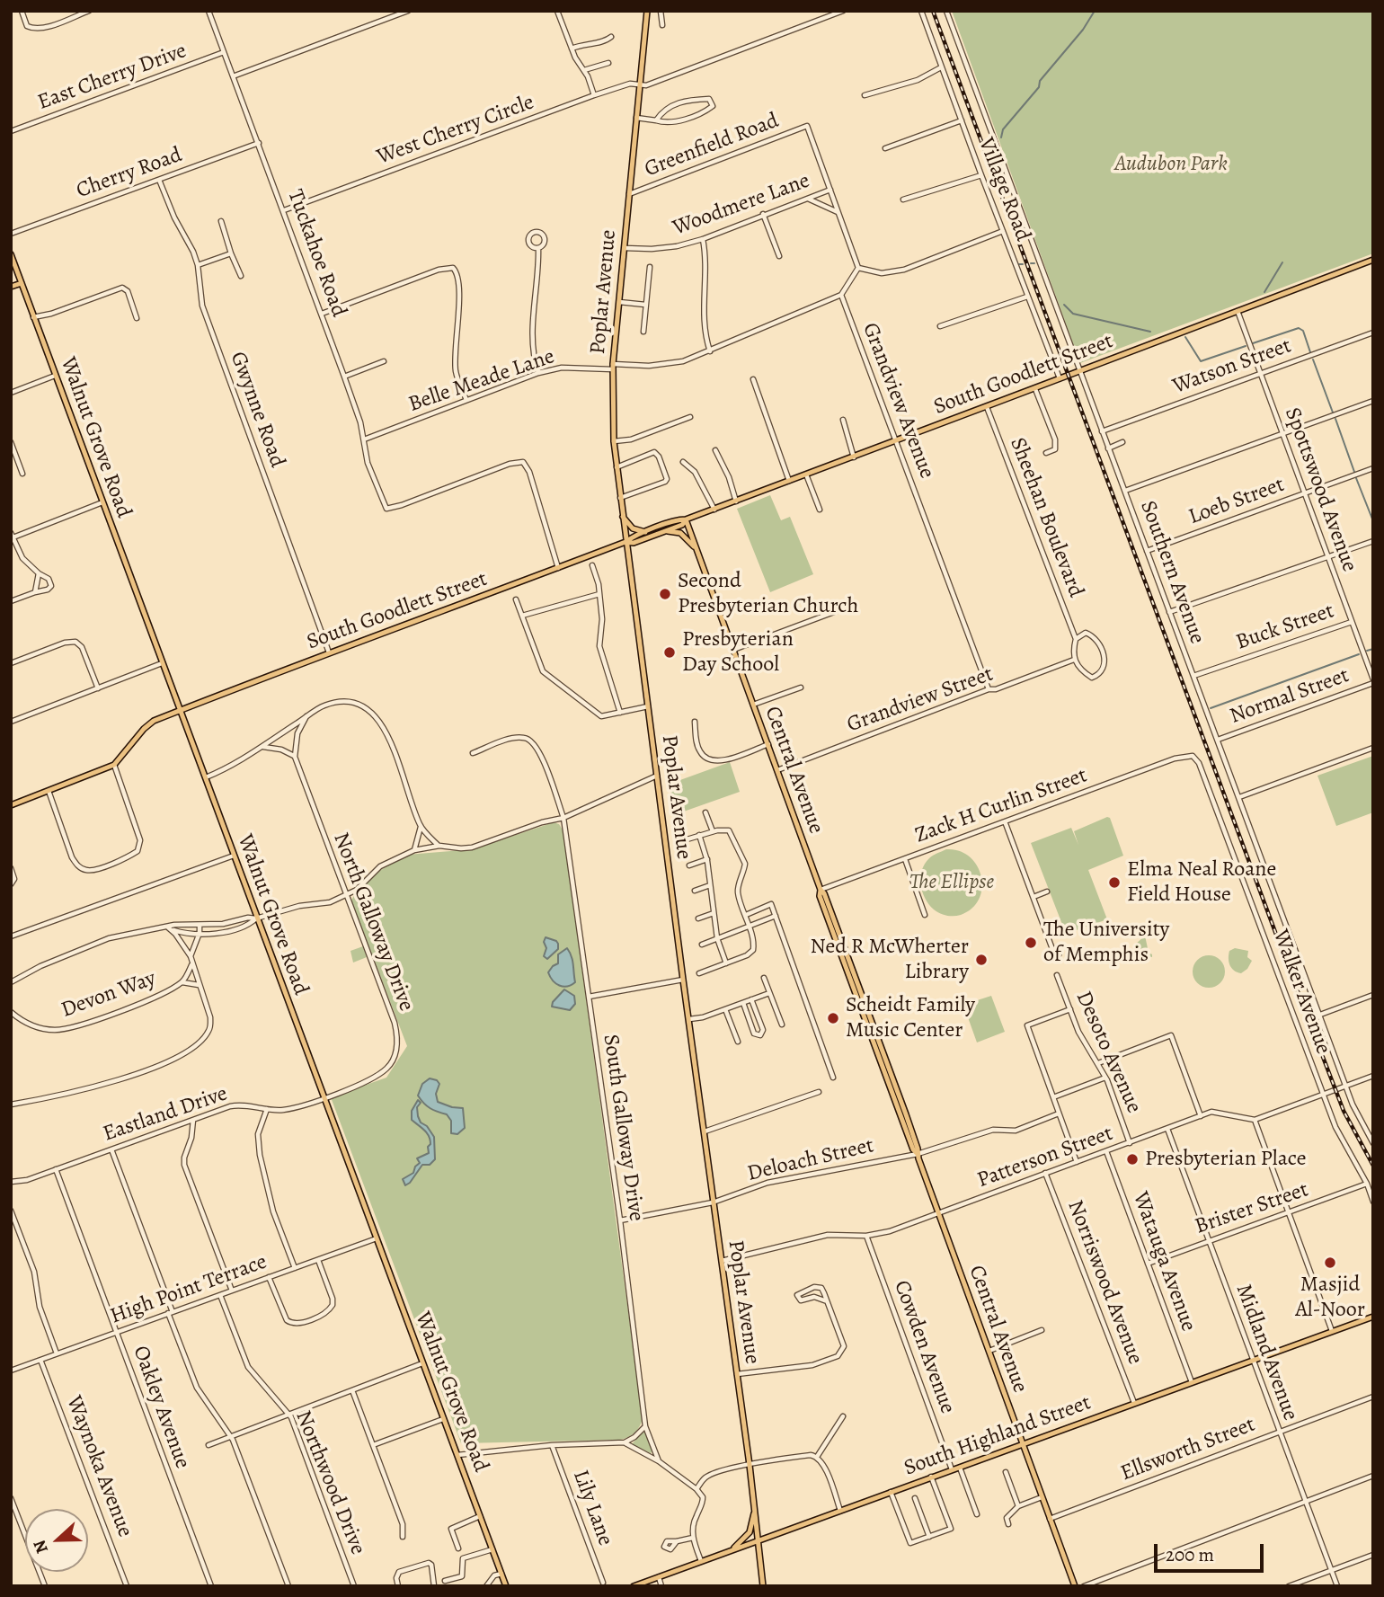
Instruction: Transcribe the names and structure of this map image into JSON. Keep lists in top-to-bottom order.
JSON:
{
  "streets": {
    "main road": [
      "Poplar Avenue",
      "South Goodlett Street",
      "Walnut Grove Road",
      "Central Avenue",
      "South Highland Street"
    ],
    "street": [
      "East Cherry Drive",
      "West Cherry Circle",
      "Greenfield Road",
      "Cherry Road",
      "Village Road",
      "Woodmere Lane",
      "Tuckahoe Road",
      "Watson Street",
      "Belle Meade Lane",
      "Grandview Avenue",
      "Gwynne Road",
      "Spottswood Avenue",
      "Loeb Street",
      "Sheehan Boulevard",
      "Southern Avenue",
      "Buck Street",
      "Normal Street",
      "Grandview Street",
      "Zack H Curlin Street",
      "North Galloway Drive",
      "Walker Avenue",
      "Devon Way",
      "Desoto Avenue",
      "Eastland Drive",
      "South Galloway Drive",
      "Patterson Street",
      "Deloach Street",
      "Brister Street",
      "Watauga Avenue",
      "Norriswood Avenue",
      "High Point Terrace",
      "Cowden Avenue",
      "Midland Avenue",
      "Oakley Avenue",
      "Ellsworth Street",
      "Waynoka Avenue",
      "Northwood Drive",
      "Lily Lane"
    ]
  },
  "crossings": [
    ["East Cherry Drive", "Tuckahoe Road"],
    ["West Cherry Circle", "Tuckahoe Road"],
    ["West Cherry Circle", "Poplar Avenue"],
    ["Greenfield Road", "Woodmere Lane"],
    ["Greenfield Road", "Poplar Avenue"],
    ["Cherry Road", "Tuckahoe Road"],
    ["Cherry Road", "Gwynne Road"],
    ["Village Road", "South Goodlett Street"],
    ["Woodmere Lane", "Poplar Avenue"],
    ["Tuckahoe Road", "South Goodlett Street"],
    ["Tuckahoe Road", "Belle Meade Lane"],
    ["Poplar Avenue", "South Goodlett Street"],
    ["Poplar Avenue", "Belle Meade Lane"],
    ["Poplar Avenue", "Patterson Street"],
    ["Poplar Avenue", "Deloach Street"],
    ["Poplar Avenue", "South Highland Street"],
    ["Watson Street", "Spottswood Avenue"],
    ["Watson Street", "Southern Avenue"],
    ["South Goodlett Street", "Grandview Avenue"],
    ["South Goodlett Street", "Gwynne Road"],
    ["South Goodlett Street", "Walnut Grove Road"],
    ["South Goodlett Street", "Spottswood Avenue"],
    ["South Goodlett Street", "Sheehan Boulevard"],
    ["South Goodlett Street", "Southern Avenue"],
    ["South Goodlett Street", "Central Avenue"],
    ["Belle Meade Lane", "Grandview Avenue"],
    ["Grandview Avenue", "Grandview Street"],
    ["Walnut Grove Road", "North Galloway Drive"],
    ["Walnut Grove Road", "Eastland Drive"],
    ["Walnut Grove Road", "High Point Terrace"],
    ["Spottswood Avenue", "Loeb Street"],
    ["Spottswood Avenue", "Buck Street"],
    ["Spottswood Avenue", "Normal Street"],
    ["Loeb Street", "Southern Avenue"],
    ["Sheehan Boulevard", "Grandview Street"],
    ["Southern Avenue", "Buck Street"],
    ["Southern Avenue", "Normal Street"],
    ["Grandview Street", "Central Avenue"],
    ["Central Avenue", "Zack H Curlin Street"],
    ["Central Avenue", "Patterson Street"],
    ["Central Avenue", "Deloach Street"],
    ["Central Avenue", "South Highland Street"],
    ["Central Avenue", "Ellsworth Street"],
    ["Zack H Curlin Street", "Walker Avenue"],
    ["North Galloway Drive", "Eastland Drive"],
    ["Walker Avenue", "Brister Street"],
    ["Desoto Avenue", "Patterson Street"],
    ["Eastland Drive", "Oakley Avenue"],
    ["South Galloway Drive", "Deloach Street"],
    ["Patterson Street", "Watauga Avenue"],
    ["Patterson Street", "Norriswood Avenue"],
    ["Patterson Street", "Cowden Avenue"],
    ["Patterson Street", "Midland Avenue"],
    ["Brister Street", "Watauga Avenue"],
    ["Brister Street", "Midland Avenue"],
    ["Watauga Avenue", "South Highland Street"],
    ["Norriswood Avenue", "South Highland Street"],
    ["High Point Terrace", "Oakley Avenue"],
    ["High Point Terrace", "Waynoka Avenue"],
    ["High Point Terrace", "Northwood Drive"],
    ["Cowden Avenue", "South Highland Street"],
    ["Midland Avenue", "South Highland Street"],
    ["Midland Avenue", "Ellsworth Street"]
  ],
  "parks": ["Audubon Park", "The Ellipse"],
  "places": [
    "Second Presbyterian Church",
    "Presbyterian Day School",
    "Elma Neal Roane Field House",
    "The University of Memphis",
    "Ned R McWherter Library",
    "Scheidt Family Music Center",
    "Presbyterian Place",
    "Masjid Al-Noor"
  ],
  "scale_bar": "200 m",
  "north": "left"
}
